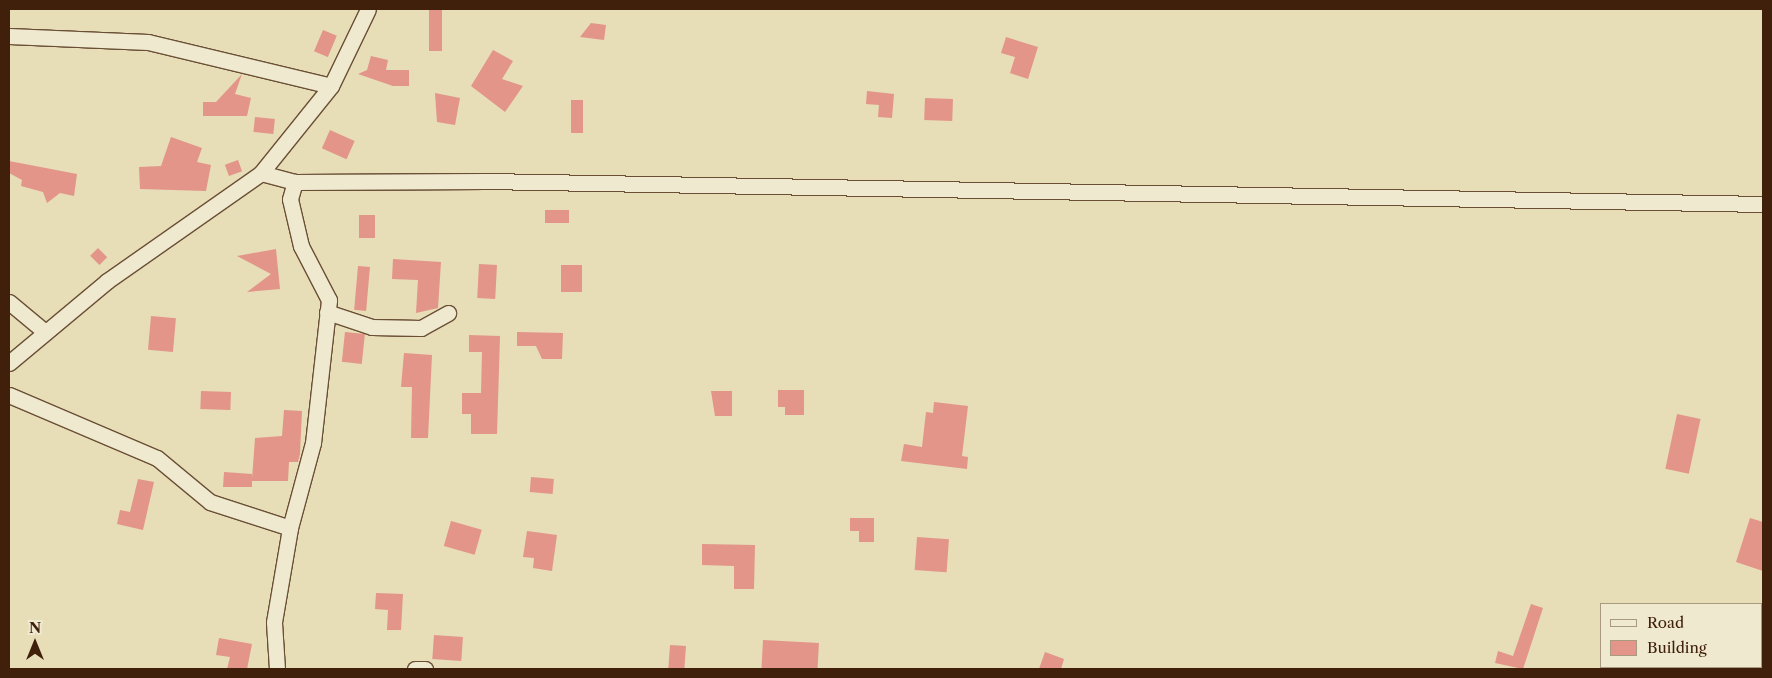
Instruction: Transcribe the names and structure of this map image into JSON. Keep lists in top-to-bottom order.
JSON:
{
  "legend": ["Road", "Building"],
  "north": "top"
}
